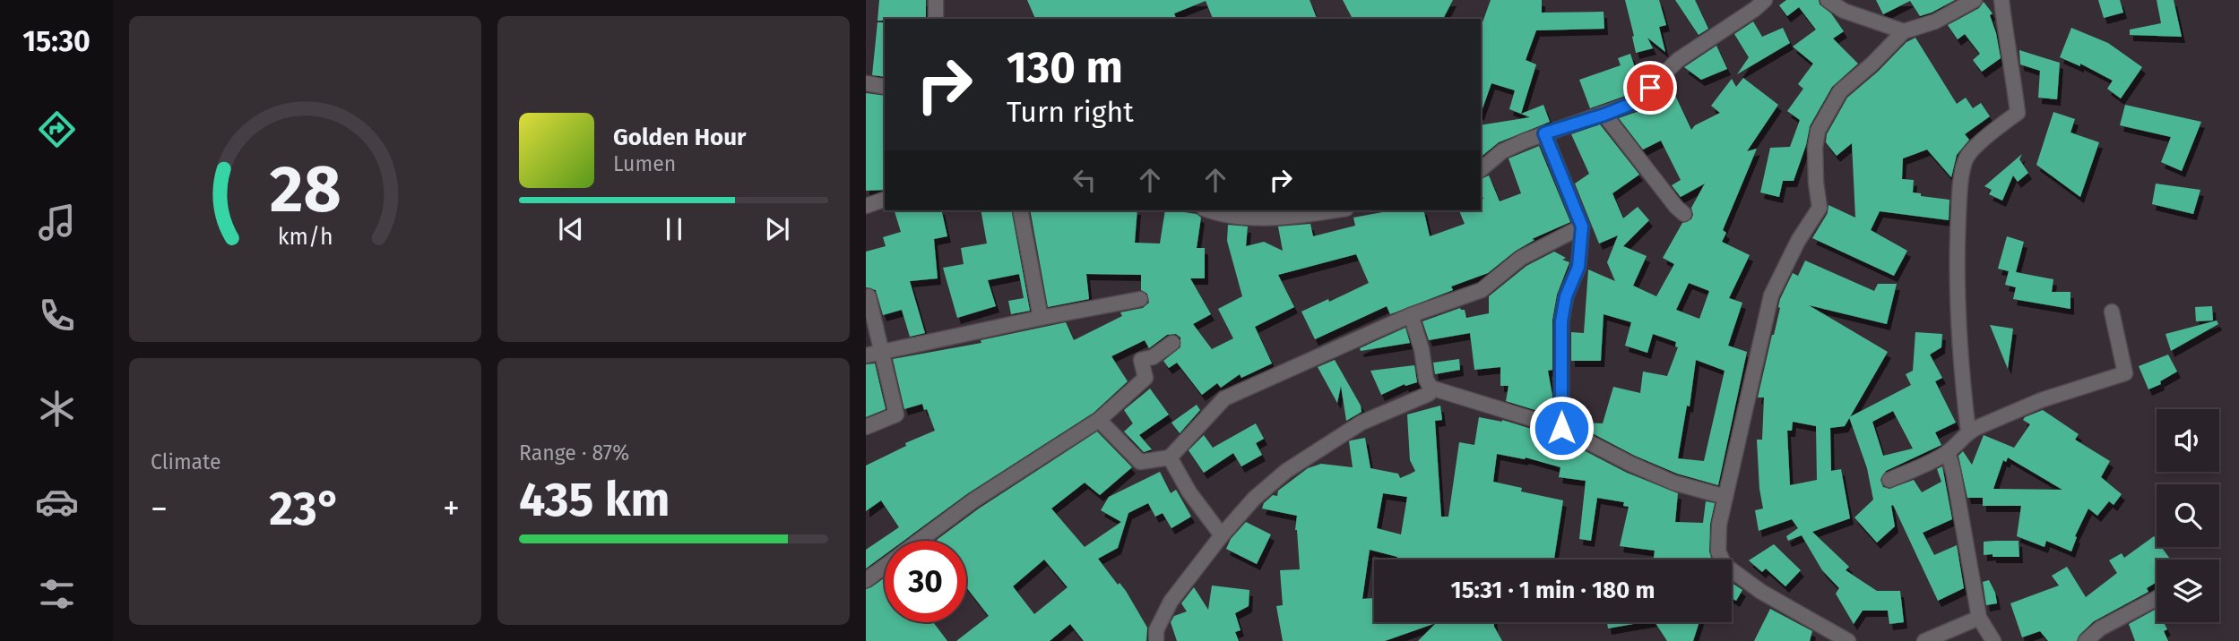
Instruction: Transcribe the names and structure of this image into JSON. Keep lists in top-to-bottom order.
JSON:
{
  "page": {
    "tabs": "15:30",
    "turn": ["130 m", "Turn right"],
    "song": ["Golden Hour", "Lumen"],
    "tile": [
      "Climate",
      ["Range · 87%", "435 km"]
    ],
    "heat": ["−", "23°", "+"],
    "limit": "30",
    "trip": "15:31 · 1 min · 180 m",
    "gauge": ["28", "km/h"]
  }
}
